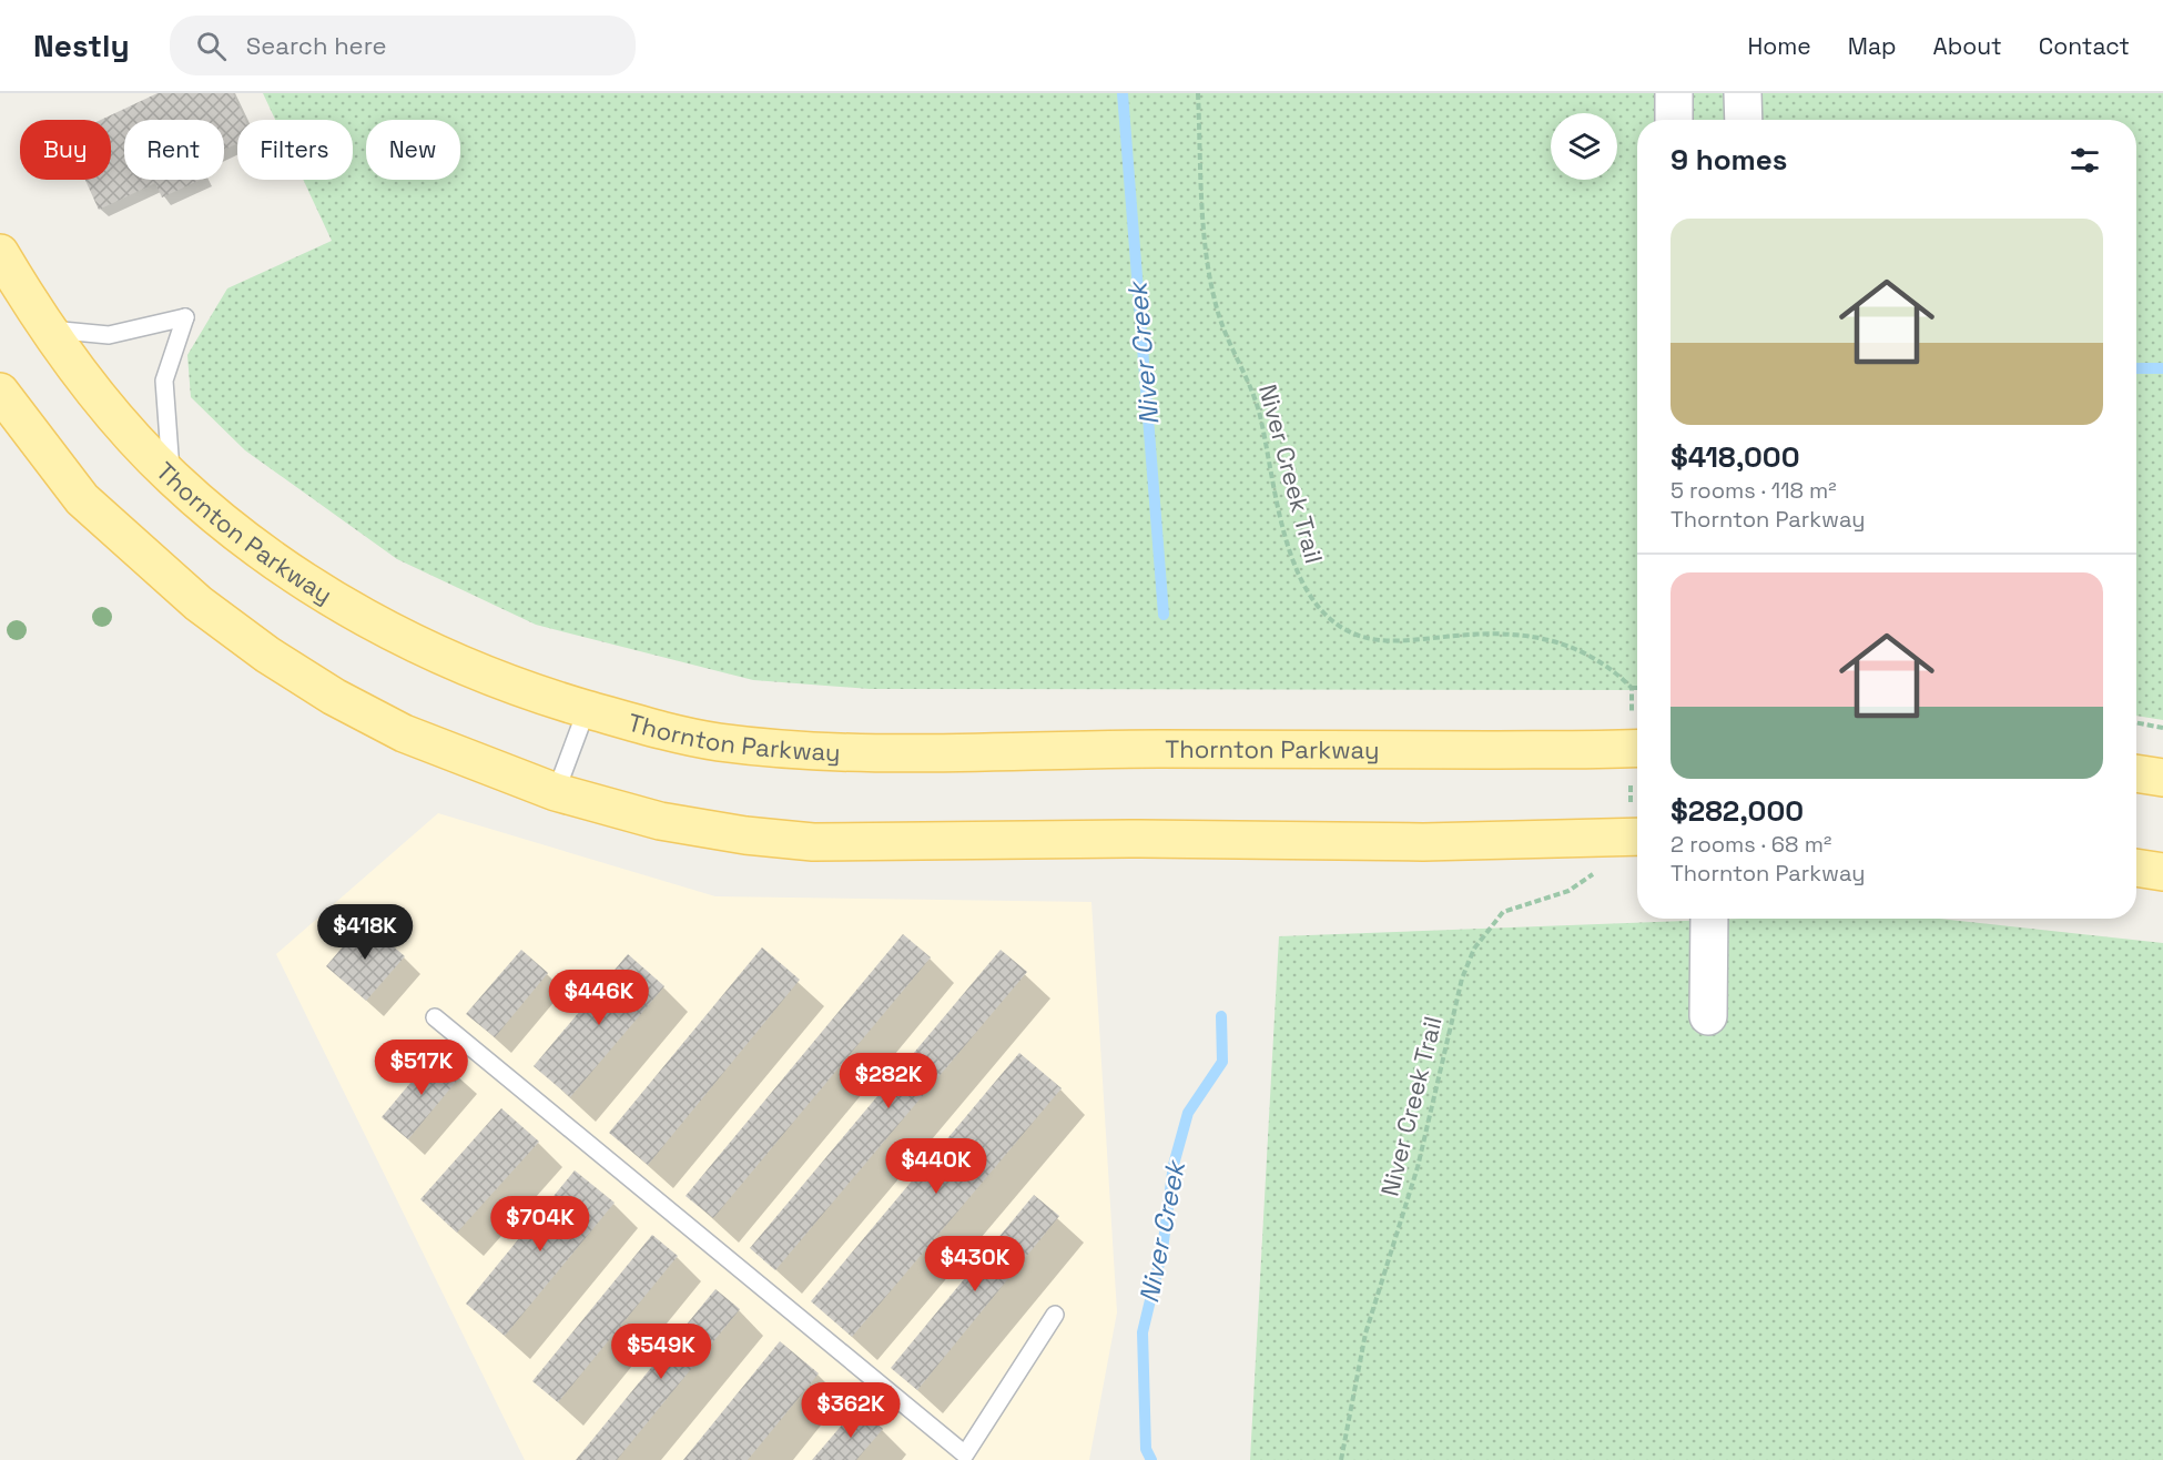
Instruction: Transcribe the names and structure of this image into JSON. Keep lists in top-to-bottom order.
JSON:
{
  "streets": {
    "main road": ["Thornton Parkway"],
    "path": ["Niver Creek Trail"]
  },
  "water": ["Niver Creek"],
  "page": {
    "header": "Nestly",
    "search": "Search here",
    "nav": [
      "Home",
      "Map",
      "About",
      "Contact"
    ],
    "chip": [
      "Buy",
      "Rent",
      "Filters",
      "New"
    ],
    "heading": "9 homes",
    "list": [
      {
        "name": "$418,000",
        "note": "5 rooms · 118 m² · Thornton Parkway"
      },
      {
        "name": "$282,000",
        "note": "2 rooms · 68 m² · Thornton Parkway"
      }
    ],
    "price": [
      "$418K",
      "$446K",
      "$517K",
      "$282K",
      "$440K",
      "$704K",
      "$430K",
      "$549K",
      "$362K"
    ]
  }
}
